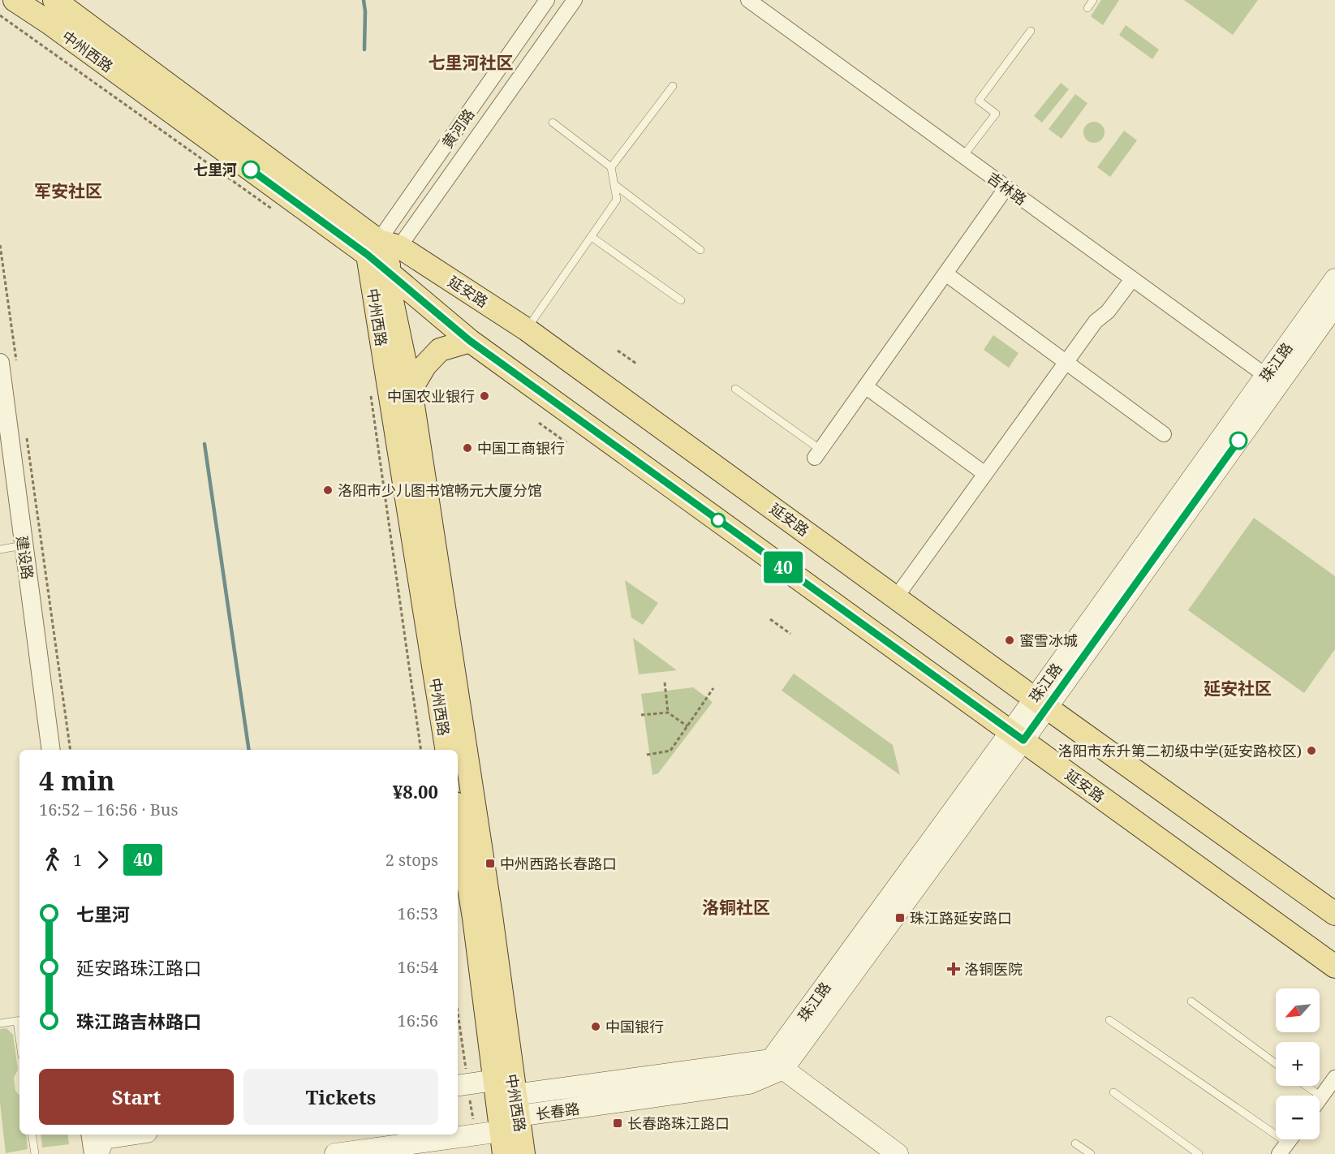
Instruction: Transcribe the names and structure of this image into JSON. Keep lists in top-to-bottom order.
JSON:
{
  "streets": {
    "main road": [
      "中州西路",
      "延安路",
      "珠江路",
      "长春路"
    ],
    "street": ["黄河路", "吉林路", "建设路"]
  },
  "crossings": [
    ["中州西路", "黄河路"],
    ["中州西路", "延安路"],
    ["中州西路", "长春路"],
    ["黄河路", "延安路"],
    ["吉林路", "珠江路"],
    ["延安路", "珠江路"],
    ["珠江路", "长春路"]
  ],
  "districts": [
    "七里河社区",
    "军安社区",
    "延安社区",
    "洛铜社区"
  ],
  "places": {
    "other": [
      "七里河",
      "中国农业银行",
      "中国工商银行",
      "洛阳市少儿图书馆畅元大厦分馆",
      "蜜雪冰城",
      "洛阳市东升第二初级中学(延安路校区)",
      "中国银行"
    ],
    "transit": ["中州西路长春路口", "珠江路延安路口", "长春路珠江路口"],
    "health": ["洛铜医院"]
  },
  "lines": ["bus line 40"],
  "north": "bottom left",
  "page": {
    "on_map": "40",
    "heading": ["4 min", "16:52 – 16:56 · Bus", "¥8.00"],
    "legs": ["1", "40", "2 stops"],
    "list": [
      {
        "name": "七里河",
        "value": "16:53"
      },
      {
        "name": "延安路珠江路口",
        "value": "16:54"
      },
      {
        "name": "珠江路吉林路口",
        "value": "16:56"
      }
    ],
    "map_buttons": ["+", "−"],
    "buttons": ["Start", "Tickets"]
  }
}
